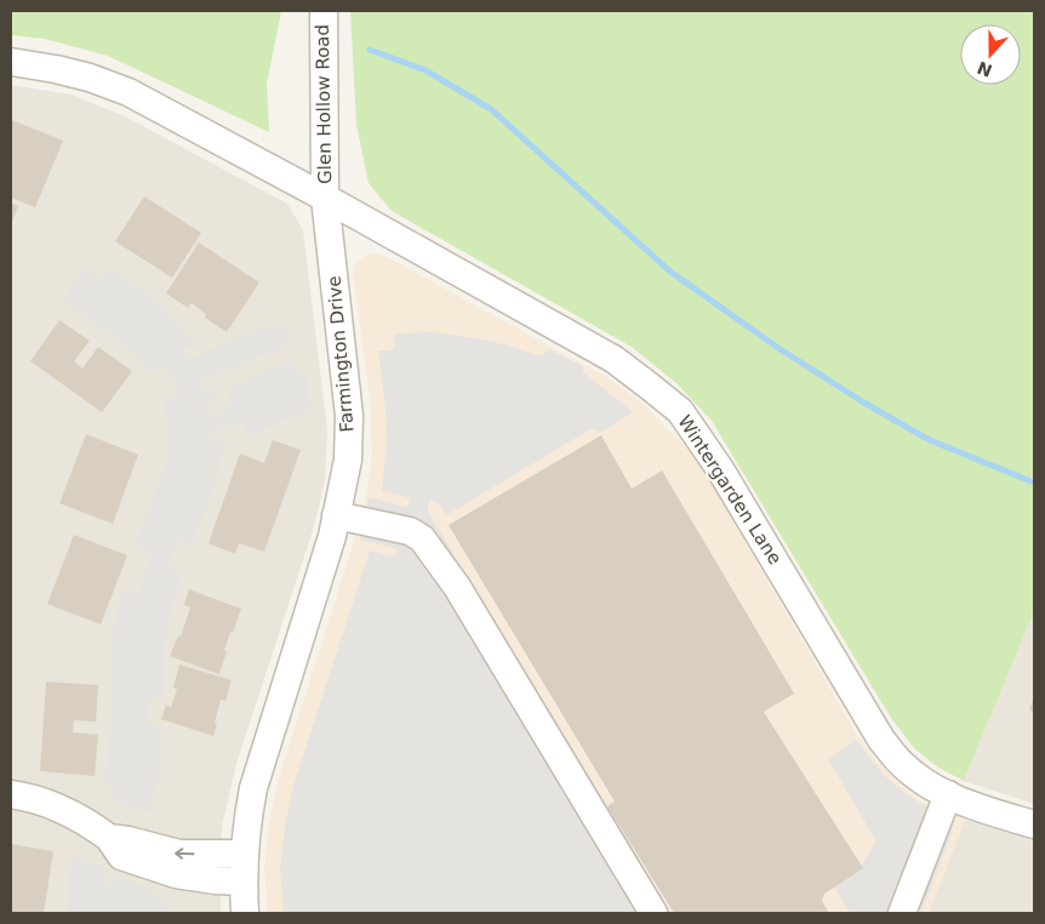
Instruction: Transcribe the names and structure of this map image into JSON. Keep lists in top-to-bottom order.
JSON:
{
  "streets": {
    "street": ["Glen Hollow Road", "Farmington Drive", "Wintergarden Lane"]
  },
  "crossings": [
    ["Glen Hollow Road", "Farmington Drive"],
    ["Glen Hollow Road", "Wintergarden Lane"],
    ["Farmington Drive", "Wintergarden Lane"]
  ],
  "north": "bottom"
}
